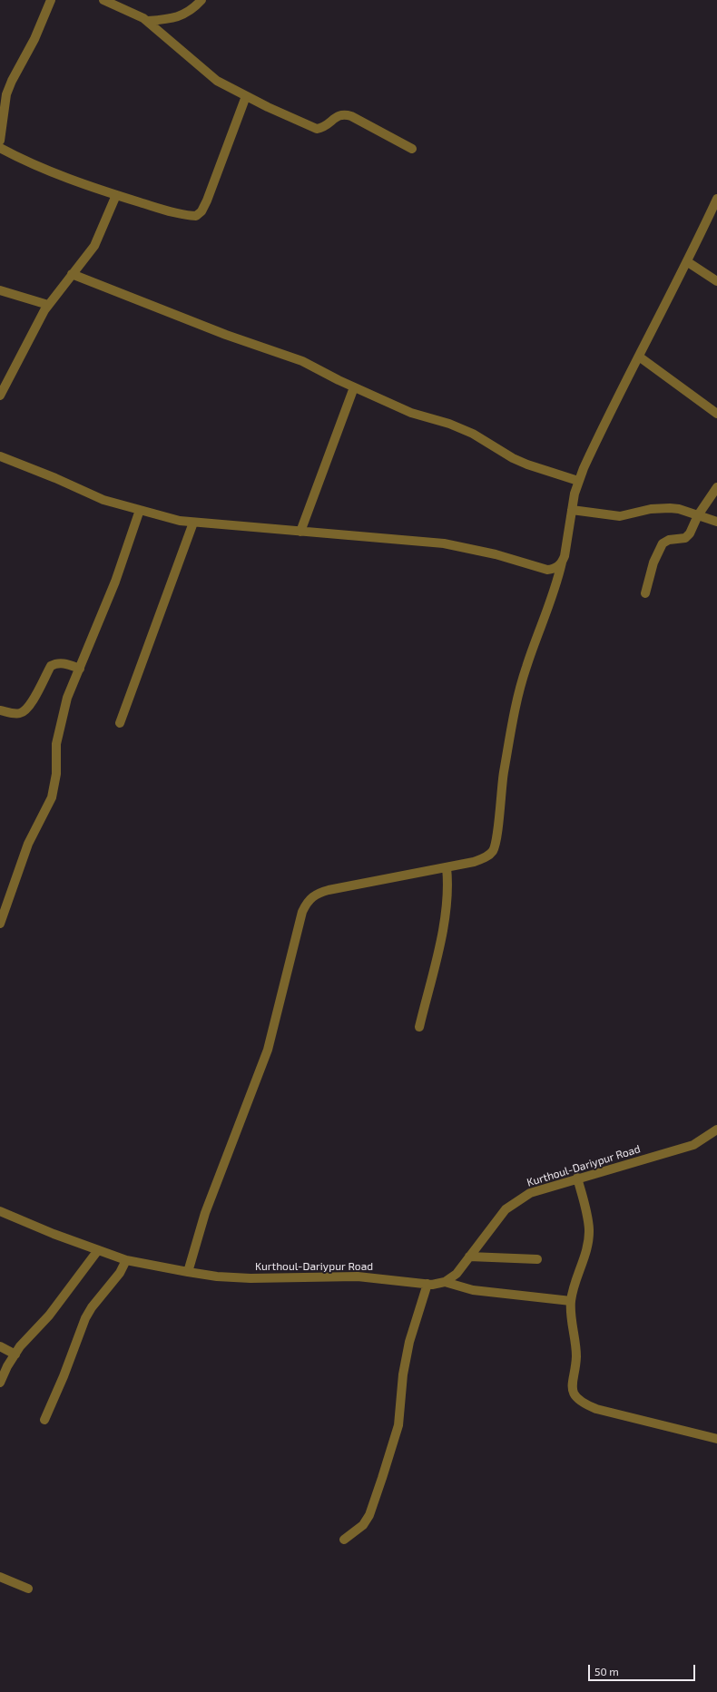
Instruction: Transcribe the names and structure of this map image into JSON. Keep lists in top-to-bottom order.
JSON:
{
  "streets": {
    "street": ["Kurthoul-Dariypur Road"]
  },
  "scale_bar": "50 m"
}
